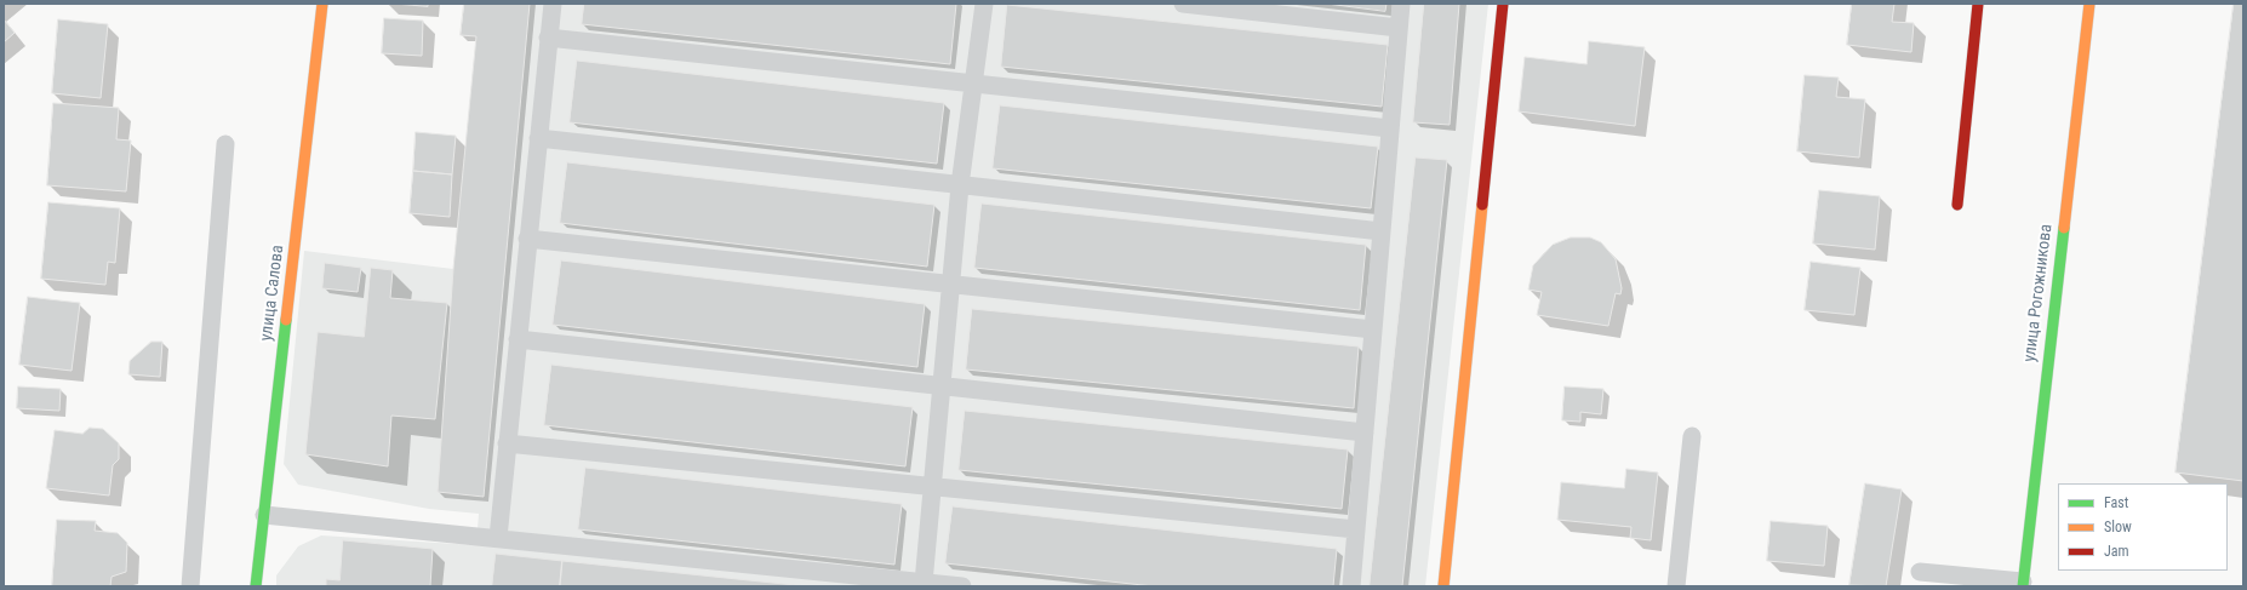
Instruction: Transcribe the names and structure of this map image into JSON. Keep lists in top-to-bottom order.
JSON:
{
  "streets": {
    "street": ["улица Салова", "улица Рогожникова"]
  },
  "legend": ["Fast", "Slow", "Jam"]
}
